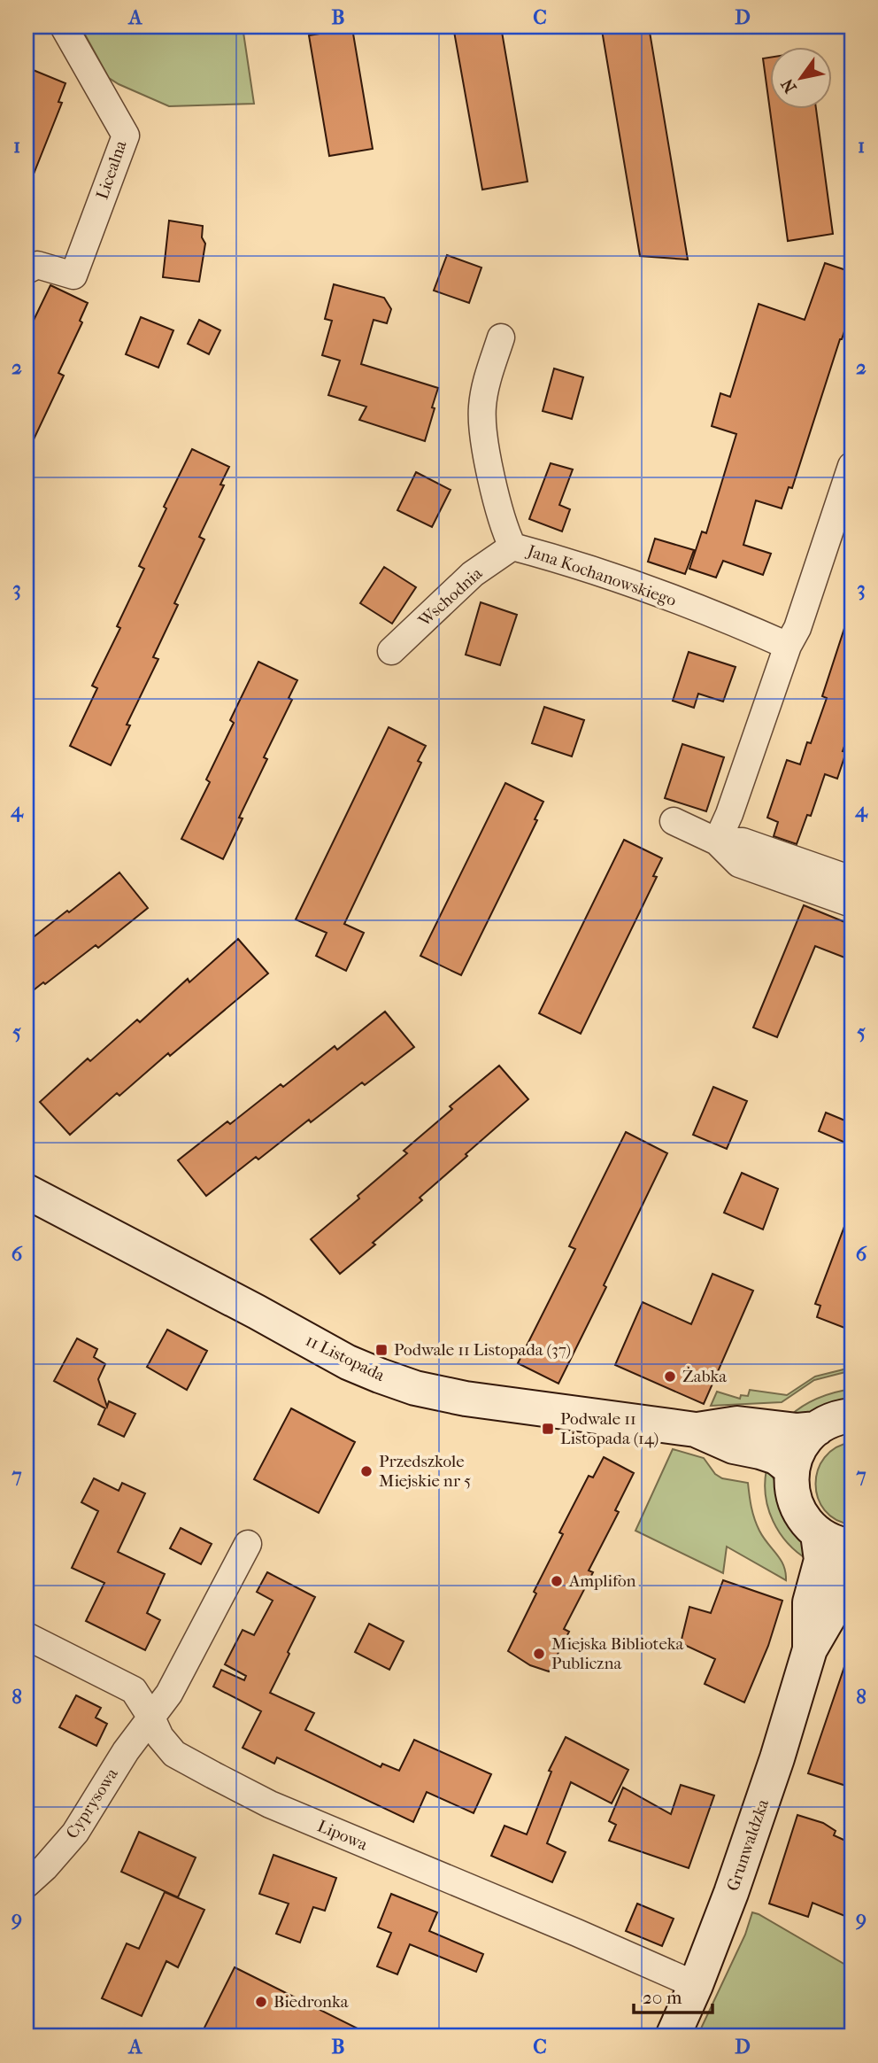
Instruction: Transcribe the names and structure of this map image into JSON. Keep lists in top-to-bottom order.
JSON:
{
  "streets": {
    "street": [
      "Licealna",
      "Jana Kochanowskiego",
      "Wschodnia",
      "11 Listopada",
      "Cyprysowa",
      "Lipowa",
      "Grunwaldzka"
    ]
  },
  "crossings": [
    ["Jana Kochanowskiego", "Wschodnia"],
    ["Cyprysowa", "Lipowa"],
    ["Lipowa", "Grunwaldzka"]
  ],
  "places": {
    "transit": ["Podwale 11 Listopada (37)", "Podwale 11 Listopada (14)"],
    "other": [
      "Żabka",
      "Przedszkole Miejskie nr 5",
      "Amplifon",
      "Miejska Biblioteka Publiczna",
      "Biedronka"
    ]
  },
  "scale_bar": "20 m",
  "north": "bottom left",
  "grid": {
    "columns": [
      "A",
      "B",
      "C",
      "D"
    ],
    "rows": [
      "1",
      "2",
      "3",
      "4",
      "5",
      "6",
      "7",
      "8",
      "9"
    ]
  }
}
